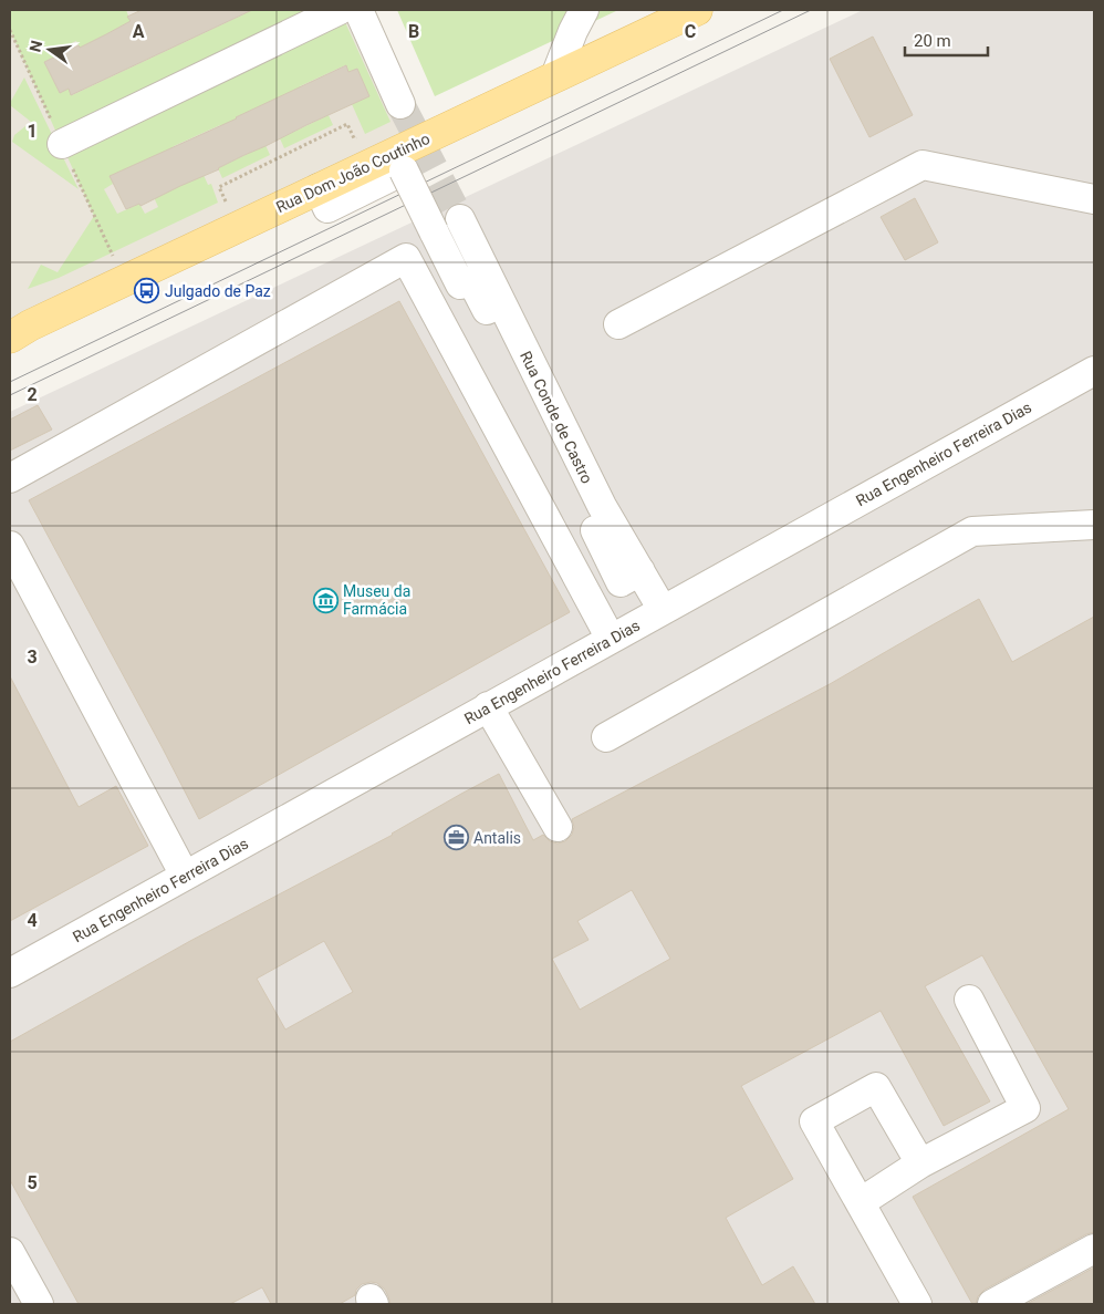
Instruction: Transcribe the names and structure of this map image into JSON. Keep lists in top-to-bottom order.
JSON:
{
  "streets": {
    "main road": ["Rua Dom João Coutinho"],
    "street": ["Rua Conde de Castro", "Rua Engenheiro Ferreira Dias"]
  },
  "crossings": [
    ["Rua Conde de Castro", "Rua Engenheiro Ferreira Dias"]
  ],
  "places": {
    "bus stop": ["Julgado de Paz"],
    "museum": ["Museu da Farmácia"],
    "office": ["Antalis"]
  },
  "scale_bar": "20 m",
  "north": "left",
  "grid": {
    "columns": ["A", "B", "C"],
    "rows": [
      "1",
      "2",
      "3",
      "4",
      "5"
    ]
  }
}
